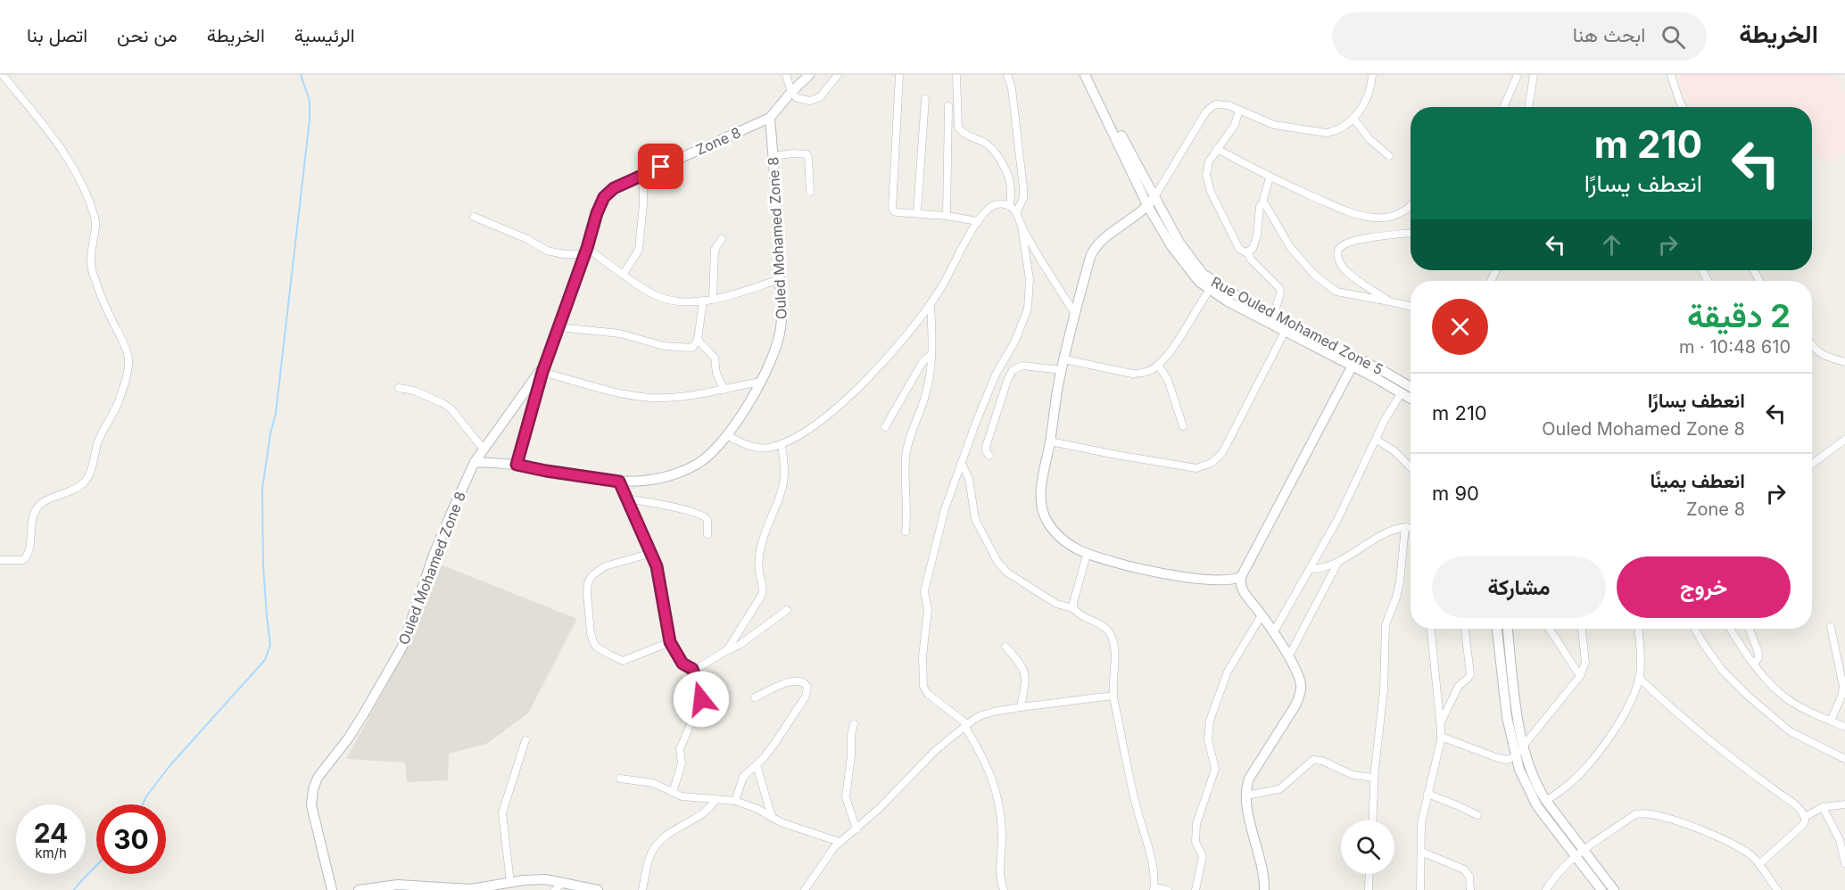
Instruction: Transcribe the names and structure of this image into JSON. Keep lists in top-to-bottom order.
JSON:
{
  "streets": {
    "street": ["Zone 8", "Ouled Mohamed Zone 8", "Rue Ouled Mohamed Zone 5"]
  },
  "crossings": [
    ["Zone 8", "Ouled Mohamed Zone 8"]
  ],
  "page": {
    "header": "الخريطة",
    "search": "ابحث هنا",
    "nav": [
      "الرئيسية",
      "الخريطة",
      "من نحن",
      "اتصل بنا"
    ],
    "turn": ["210 m", "انعطف يسارًا"],
    "heading": ["2 دقيقة", "610 m · 10:48"],
    "list": [
      {
        "name": "انعطف يسارًا",
        "note": "Ouled Mohamed Zone 8",
        "value": "210 m"
      },
      {
        "name": "انعطف يمينًا",
        "note": "Zone 8",
        "value": "90 m"
      }
    ],
    "buttons": ["خروج", "مشاركة"],
    "speed": "24 km/h",
    "limit": "30"
  }
}
